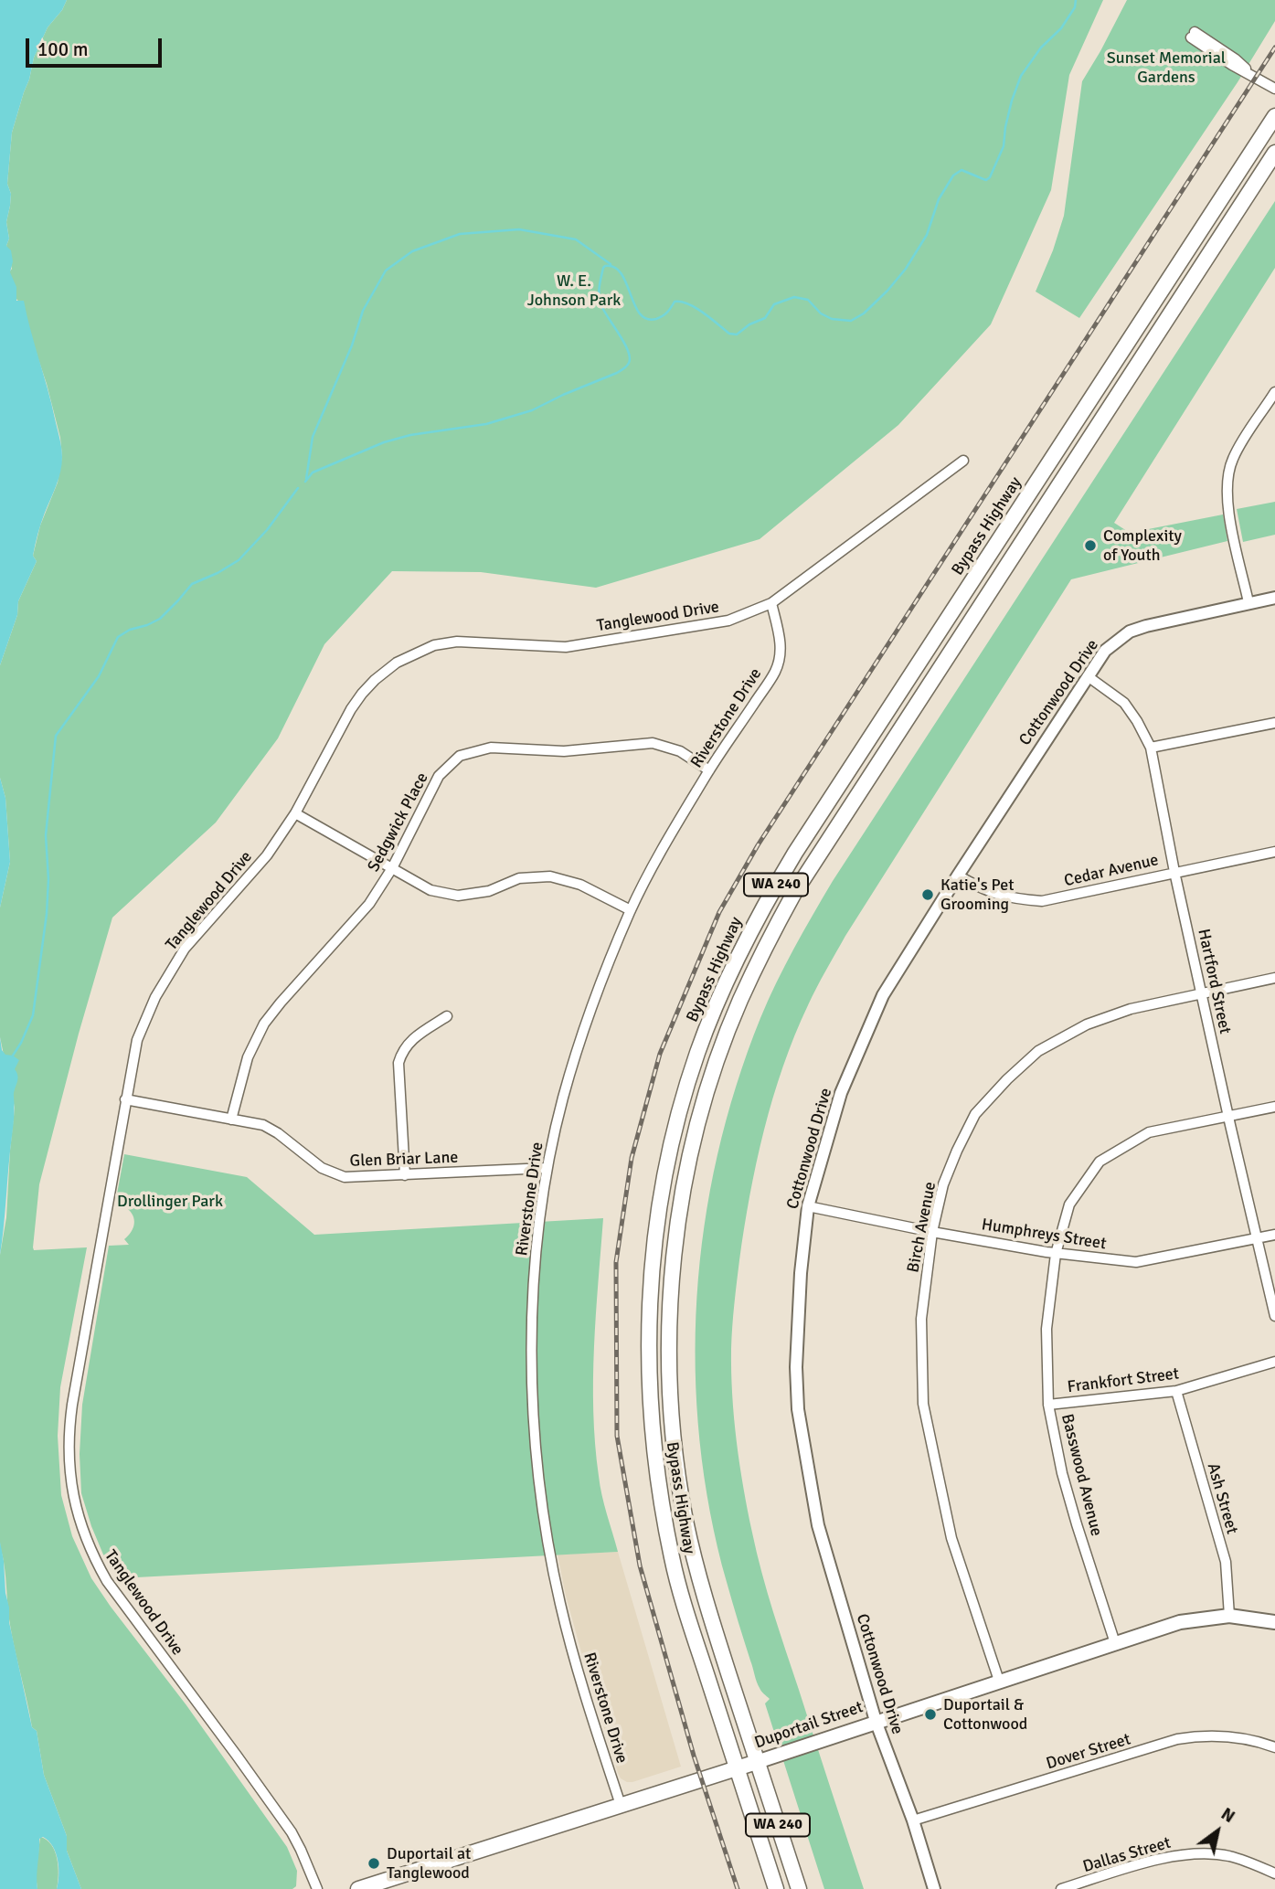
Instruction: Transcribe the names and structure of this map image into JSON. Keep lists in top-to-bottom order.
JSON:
{
  "streets": {
    "main road": ["Bypass Highway", "WA 240", "Duportail Street"],
    "street": [
      "Tanglewood Drive",
      "Cottonwood Drive",
      "Riverstone Drive",
      "Sedgwick Place",
      "Cedar Avenue",
      "Hartford Street",
      "Glen Briar Lane",
      "Birch Avenue",
      "Humphreys Street",
      "Frankfort Street",
      "Basswood Avenue",
      "Ash Street",
      "Dover Street",
      "Dallas Street"
    ]
  },
  "crossings": [
    ["Bypass Highway", "Duportail Street"],
    ["Tanglewood Drive", "Riverstone Drive"],
    ["Tanglewood Drive", "Glen Briar Lane"],
    ["Cottonwood Drive", "Cedar Avenue"],
    ["Cottonwood Drive", "Hartford Street"],
    ["Cottonwood Drive", "Humphreys Street"],
    ["Cottonwood Drive", "Duportail Street"],
    ["Cottonwood Drive", "Dover Street"],
    ["Riverstone Drive", "Sedgwick Place"],
    ["Riverstone Drive", "Glen Briar Lane"],
    ["Riverstone Drive", "Duportail Street"],
    ["Sedgwick Place", "Glen Briar Lane"],
    ["Cedar Avenue", "Hartford Street"],
    ["Hartford Street", "Birch Avenue"],
    ["Hartford Street", "Humphreys Street"],
    ["Hartford Street", "Basswood Avenue"],
    ["Birch Avenue", "Humphreys Street"],
    ["Birch Avenue", "Duportail Street"],
    ["Humphreys Street", "Basswood Avenue"],
    ["Frankfort Street", "Basswood Avenue"],
    ["Frankfort Street", "Ash Street"],
    ["Basswood Avenue", "Duportail Street"],
    ["Ash Street", "Duportail Street"]
  ],
  "parks": ["Sunset Memorial Gardens", "W. E. Johnson Park", "Drollinger Park"],
  "places": [
    "Complexity of Youth",
    "Katie's Pet Grooming",
    "Duportail & Cottonwood",
    "Duportail at Tanglewood"
  ],
  "scale_bar": "100 m",
  "north": "top right"
}
